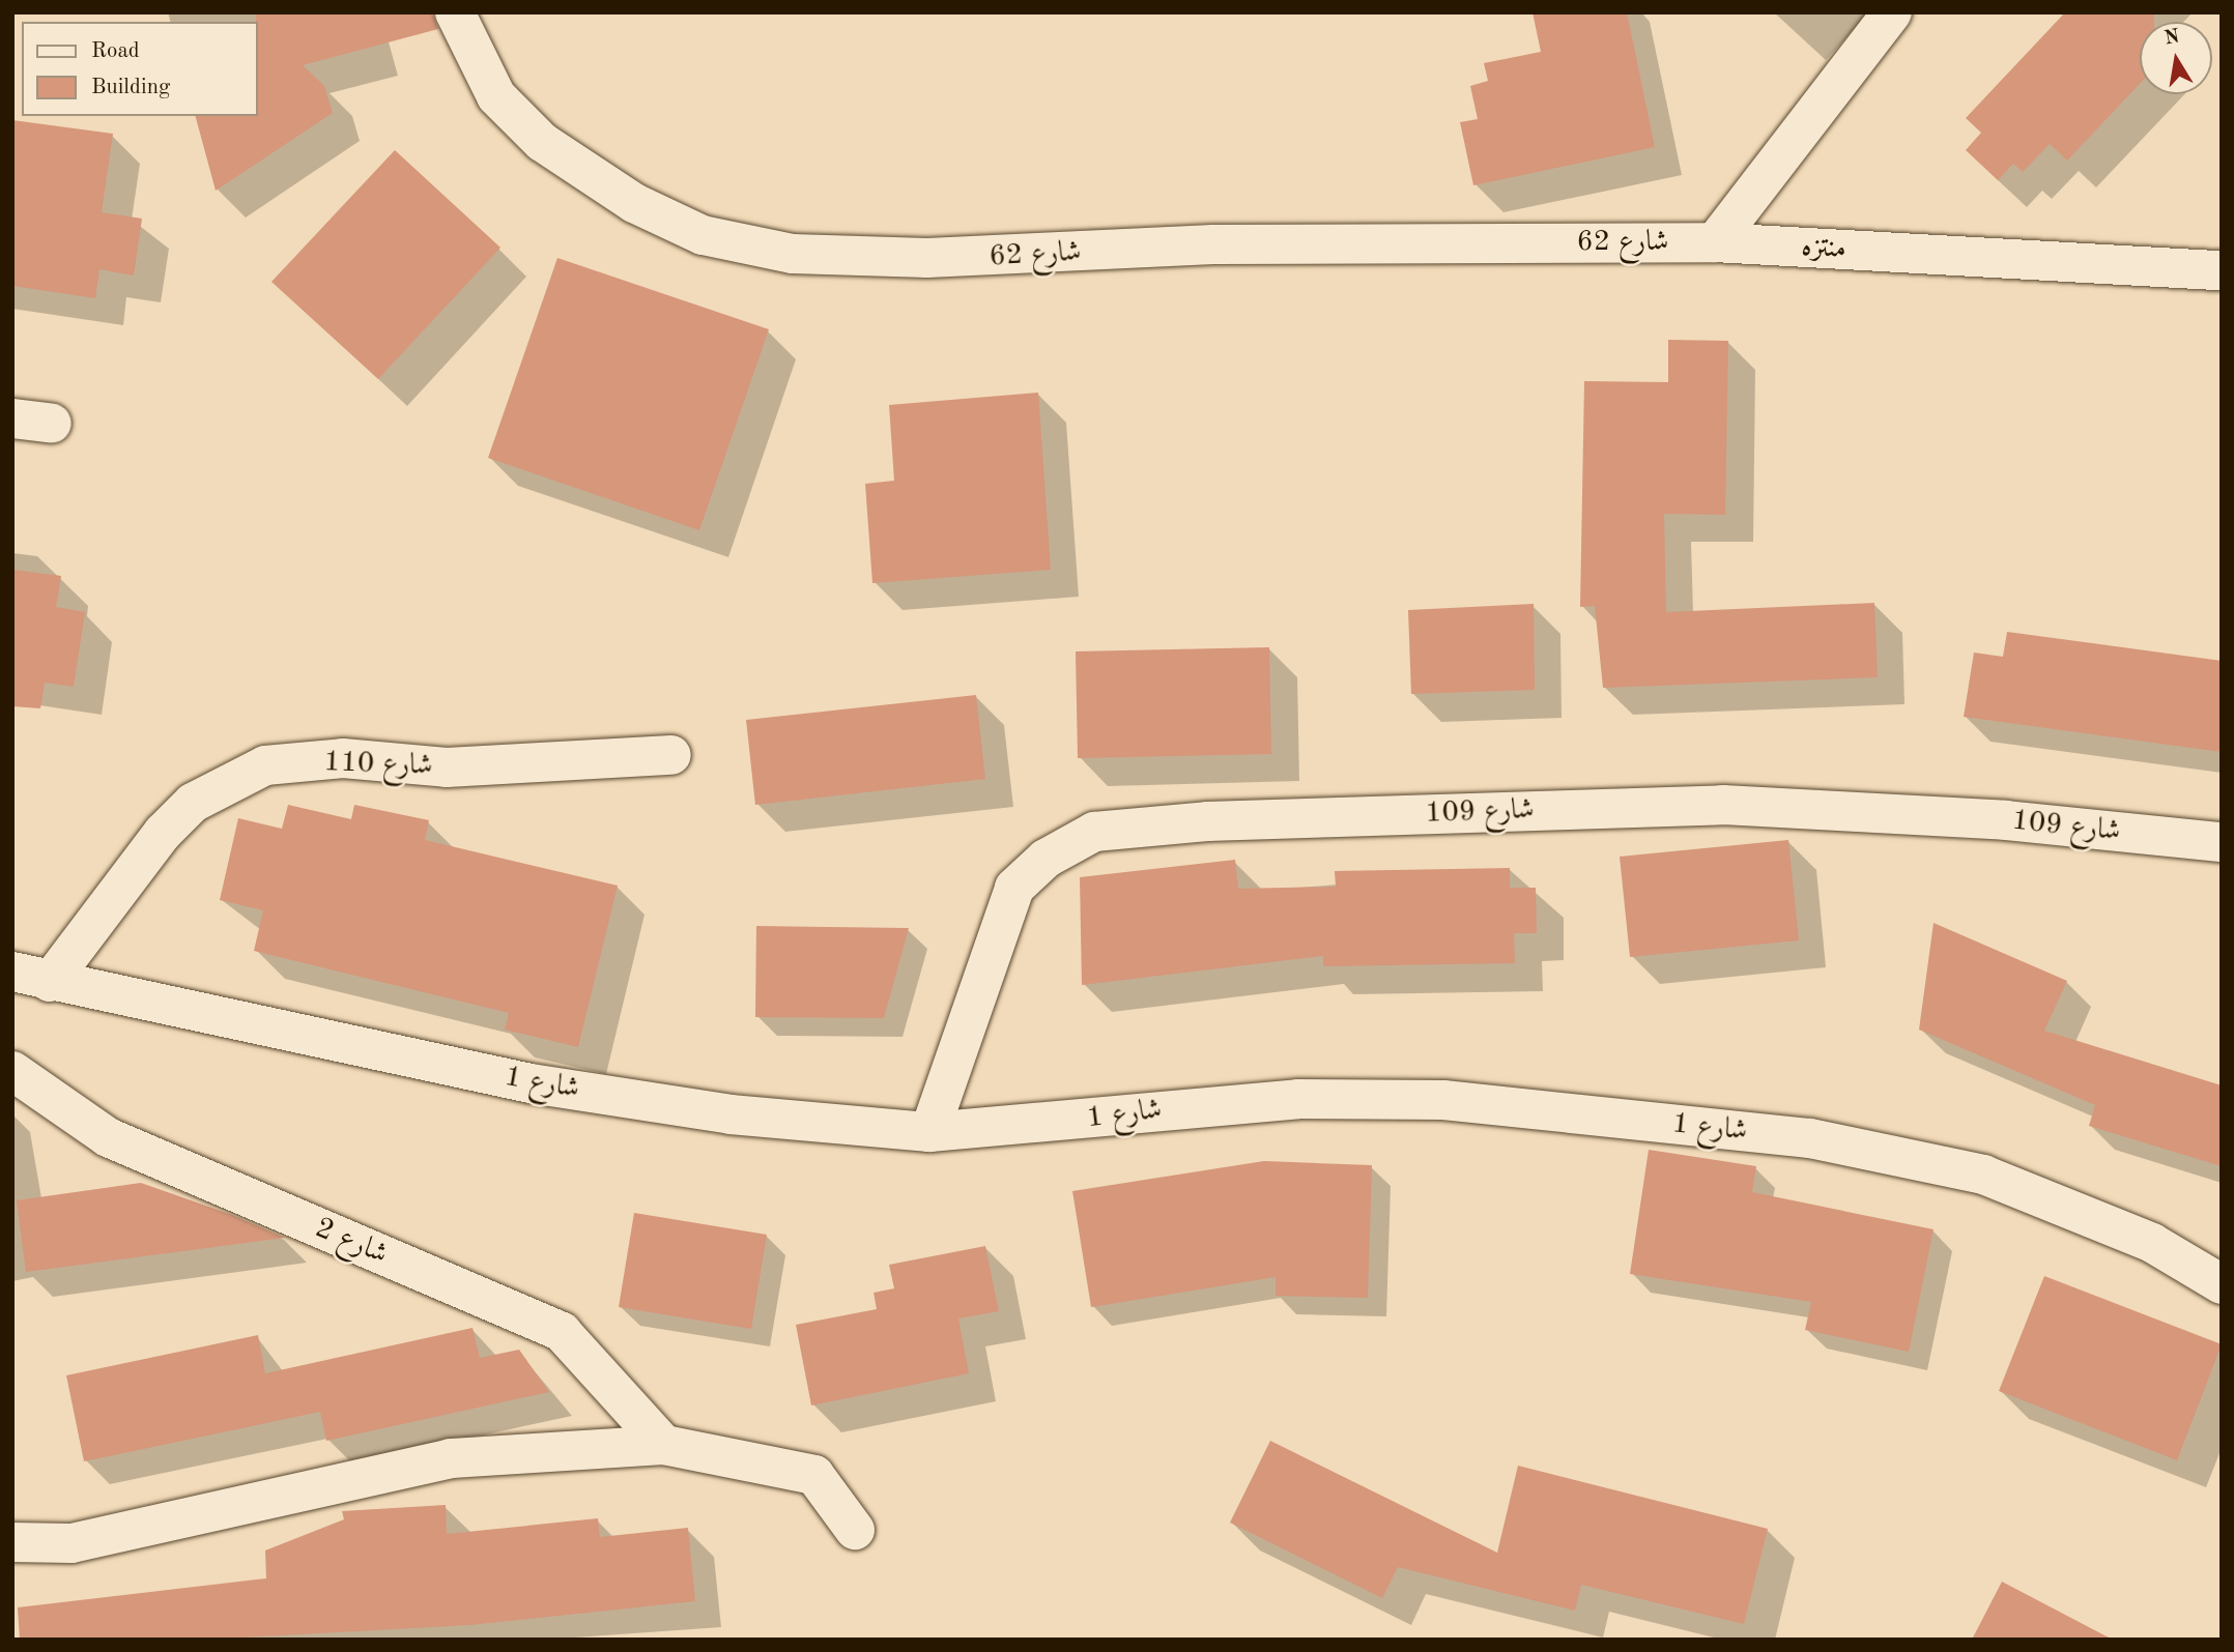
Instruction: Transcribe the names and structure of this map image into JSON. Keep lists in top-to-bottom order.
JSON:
{
  "streets": {
    "street": [
      "شارع 62",
      "منتزه",
      "شارع 110",
      "شارع 109",
      "شارع 1",
      "شارع 2"
    ]
  },
  "crossings": [
    ["شارع 62", "منتزه"],
    ["شارع 110", "شارع 1"],
    ["شارع 109", "شارع 1"]
  ],
  "legend": ["Road", "Building"],
  "north": "top"
}
